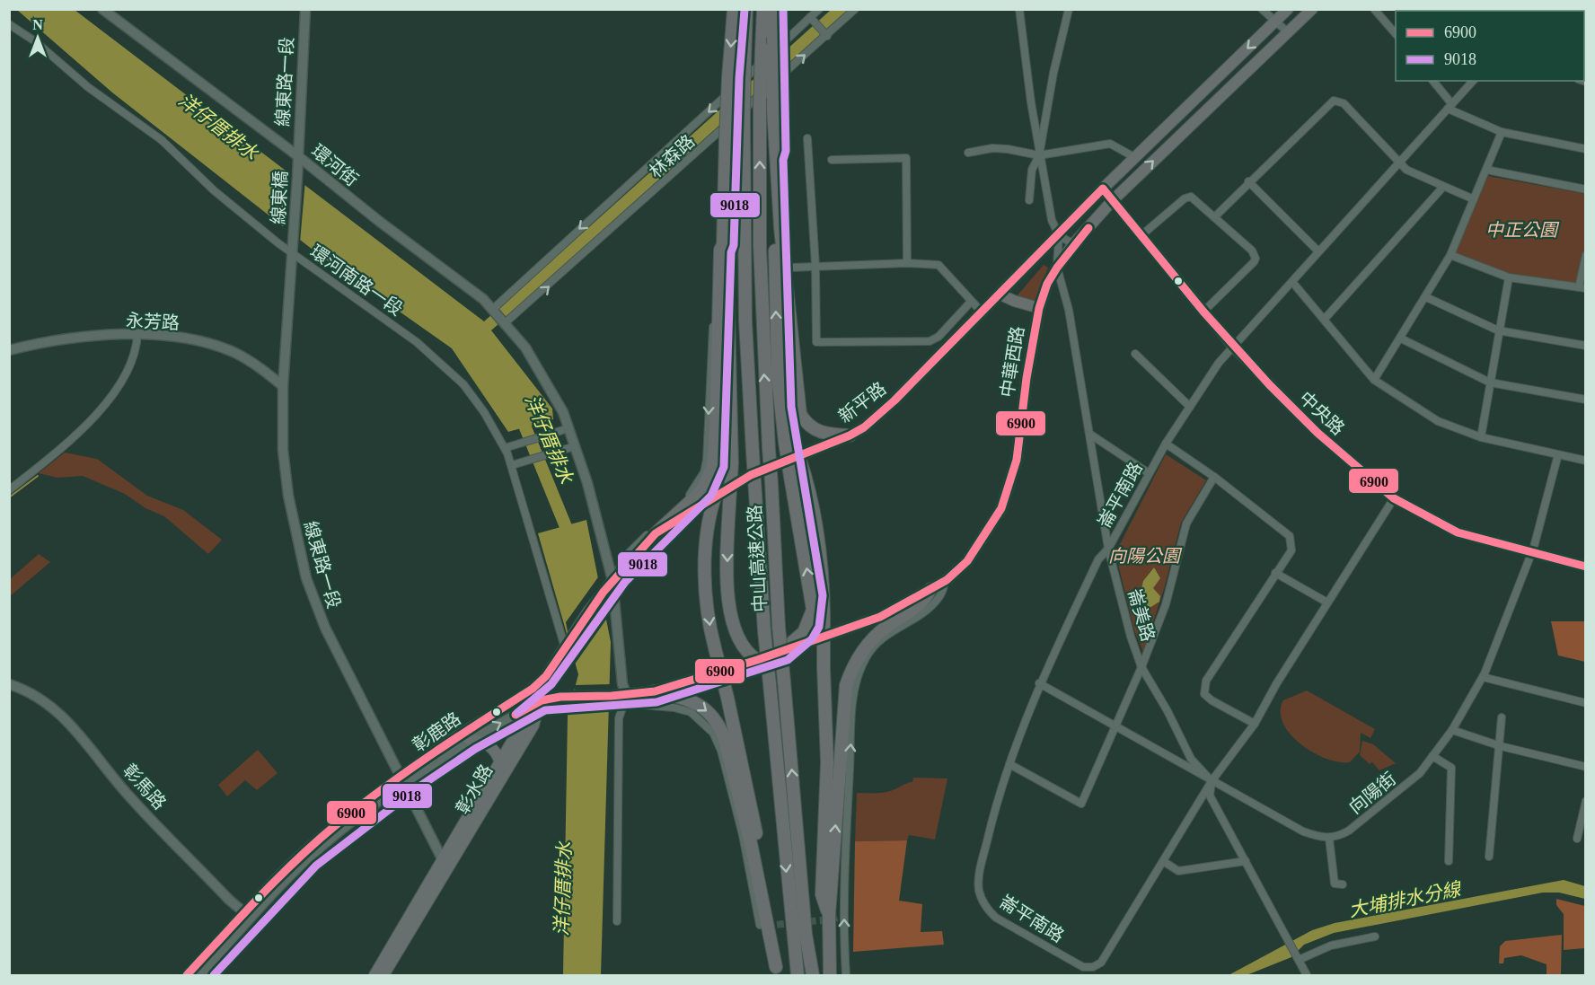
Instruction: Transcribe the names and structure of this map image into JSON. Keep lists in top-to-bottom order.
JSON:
{
  "streets": {
    "highway": ["中山高速公路"],
    "main road": ["中華西路", "新平路", "彰水路"],
    "street": [
      "線東路一段",
      "林森路",
      "環河街",
      "線東橋",
      "環河南路一段",
      "永芳路",
      "中央路",
      "崙平南路",
      "崙美路",
      "彰鹿路",
      "彰馬路",
      "向陽街"
    ]
  },
  "crossings": [
    ["線東路一段", "環河街"],
    ["線東路一段", "線東橋"],
    ["線東路一段", "環河南路一段"],
    ["線東路一段", "永芳路"],
    ["線東路一段", "彰鹿路"],
    ["線東路一段", "彰水路"],
    ["林森路", "環河街"],
    ["環河街", "線東橋"],
    ["環河街", "中華西路"],
    ["環河街", "新平路"],
    ["環河南路一段", "新平路"],
    ["中華西路", "新平路"],
    ["中華西路", "中央路"],
    ["中華西路", "崙美路"],
    ["中華西路", "彰鹿路"],
    ["中華西路", "彰水路"],
    ["新平路", "中央路"],
    ["新平路", "崙美路"],
    ["新平路", "彰鹿路"],
    ["新平路", "彰水路"],
    ["中央路", "崙平南路"],
    ["崙平南路", "崙美路"],
    ["彰鹿路", "彰馬路"],
    ["彰鹿路", "彰水路"]
  ],
  "water": ["洋仔厝排水", "大埔排水分線"],
  "parks": ["中正公園", "向陽公園"],
  "lines": ["transit line 9018", "transit line 6900"],
  "legend": ["6900", "9018"],
  "north": "top"
}
